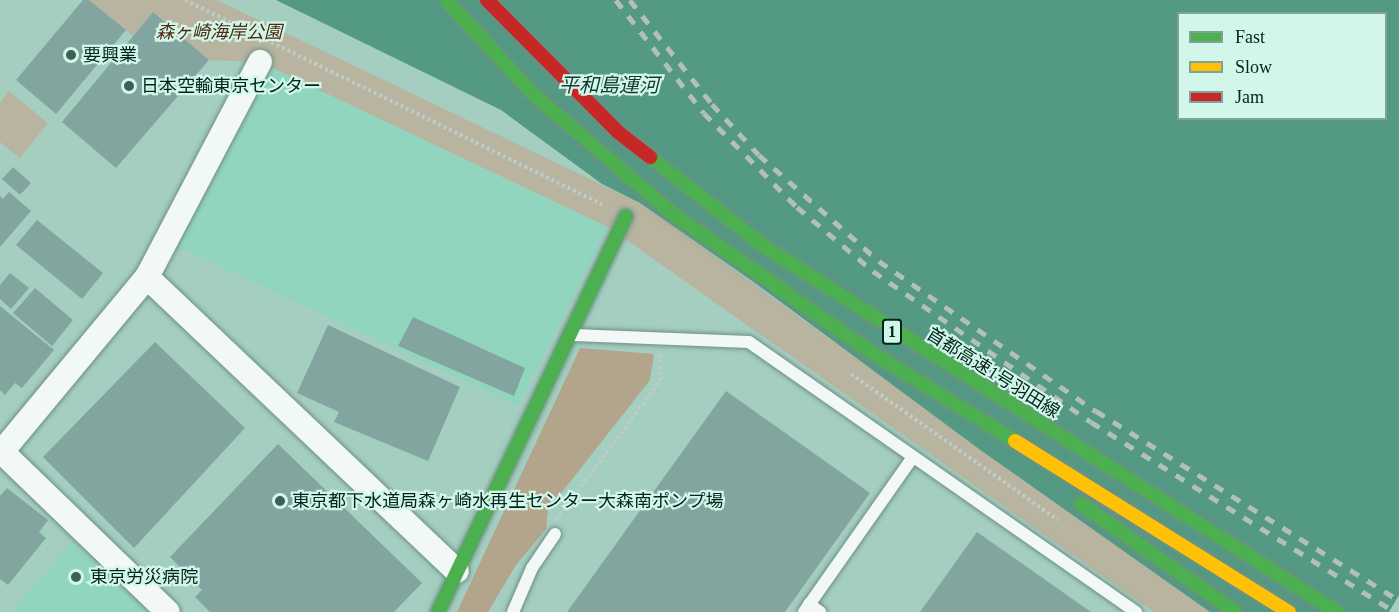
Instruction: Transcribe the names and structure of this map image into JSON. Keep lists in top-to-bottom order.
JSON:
{
  "streets": {
    "main road": ["1", "首都高速1号羽田線"]
  },
  "water": ["平和島運河"],
  "parks": ["森ヶ崎海岸公園"],
  "places": [
    "要興業",
    "日本空輸東京センター",
    "東京都下水道局森ヶ崎水再生センター大森南ポンプ場",
    "東京労災病院"
  ],
  "legend": ["Fast", "Slow", "Jam"]
}
